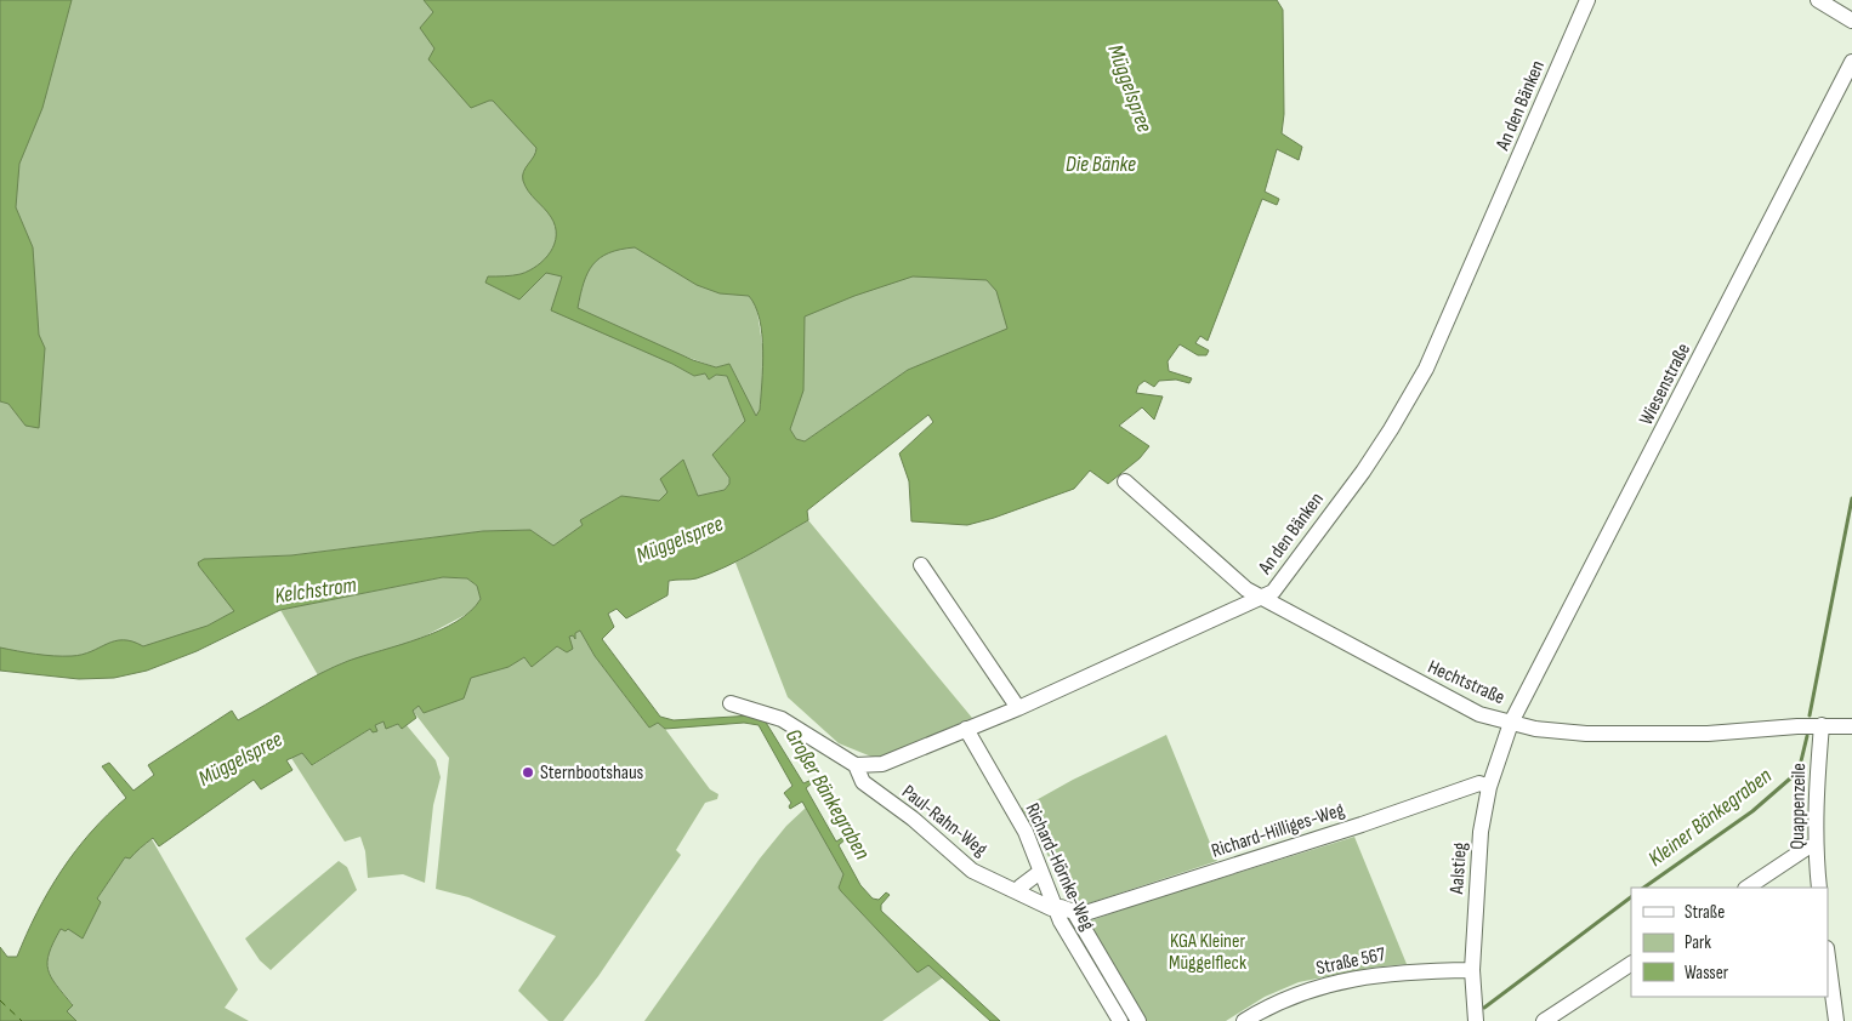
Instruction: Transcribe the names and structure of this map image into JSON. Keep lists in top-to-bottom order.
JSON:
{
  "streets": {
    "street": [
      "An den Bänken",
      "Wiesenstraße",
      "Hechtstraße",
      "Quappenzeile",
      "Paul-Rahn-Weg",
      "Richard-Hilliges-Weg",
      "Richard-Hörnke-Weg",
      "Aalstieg",
      "Straße 567"
    ]
  },
  "crossings": [
    ["An den Bänken", "Hechtstraße"],
    ["An den Bänken", "Paul-Rahn-Weg"],
    ["An den Bänken", "Richard-Hörnke-Weg"],
    ["Wiesenstraße", "Hechtstraße"],
    ["Wiesenstraße", "Aalstieg"],
    ["Hechtstraße", "Quappenzeile"],
    ["Hechtstraße", "Aalstieg"],
    ["Paul-Rahn-Weg", "Richard-Hilliges-Weg"],
    ["Paul-Rahn-Weg", "Richard-Hörnke-Weg"],
    ["Richard-Hilliges-Weg", "Richard-Hörnke-Weg"],
    ["Richard-Hilliges-Weg", "Aalstieg"],
    ["Aalstieg", "Straße 567"]
  ],
  "water": [
    "Müggelspree",
    "Die Bänke",
    "Kelchstrom",
    "Großer Bänkegraben",
    "Kleiner Bänkegraben"
  ],
  "parks": ["KGA Kleiner Müggelfleck"],
  "places": ["Sternbootshaus"],
  "legend": ["Straße", "Park", "Wasser"]
}
